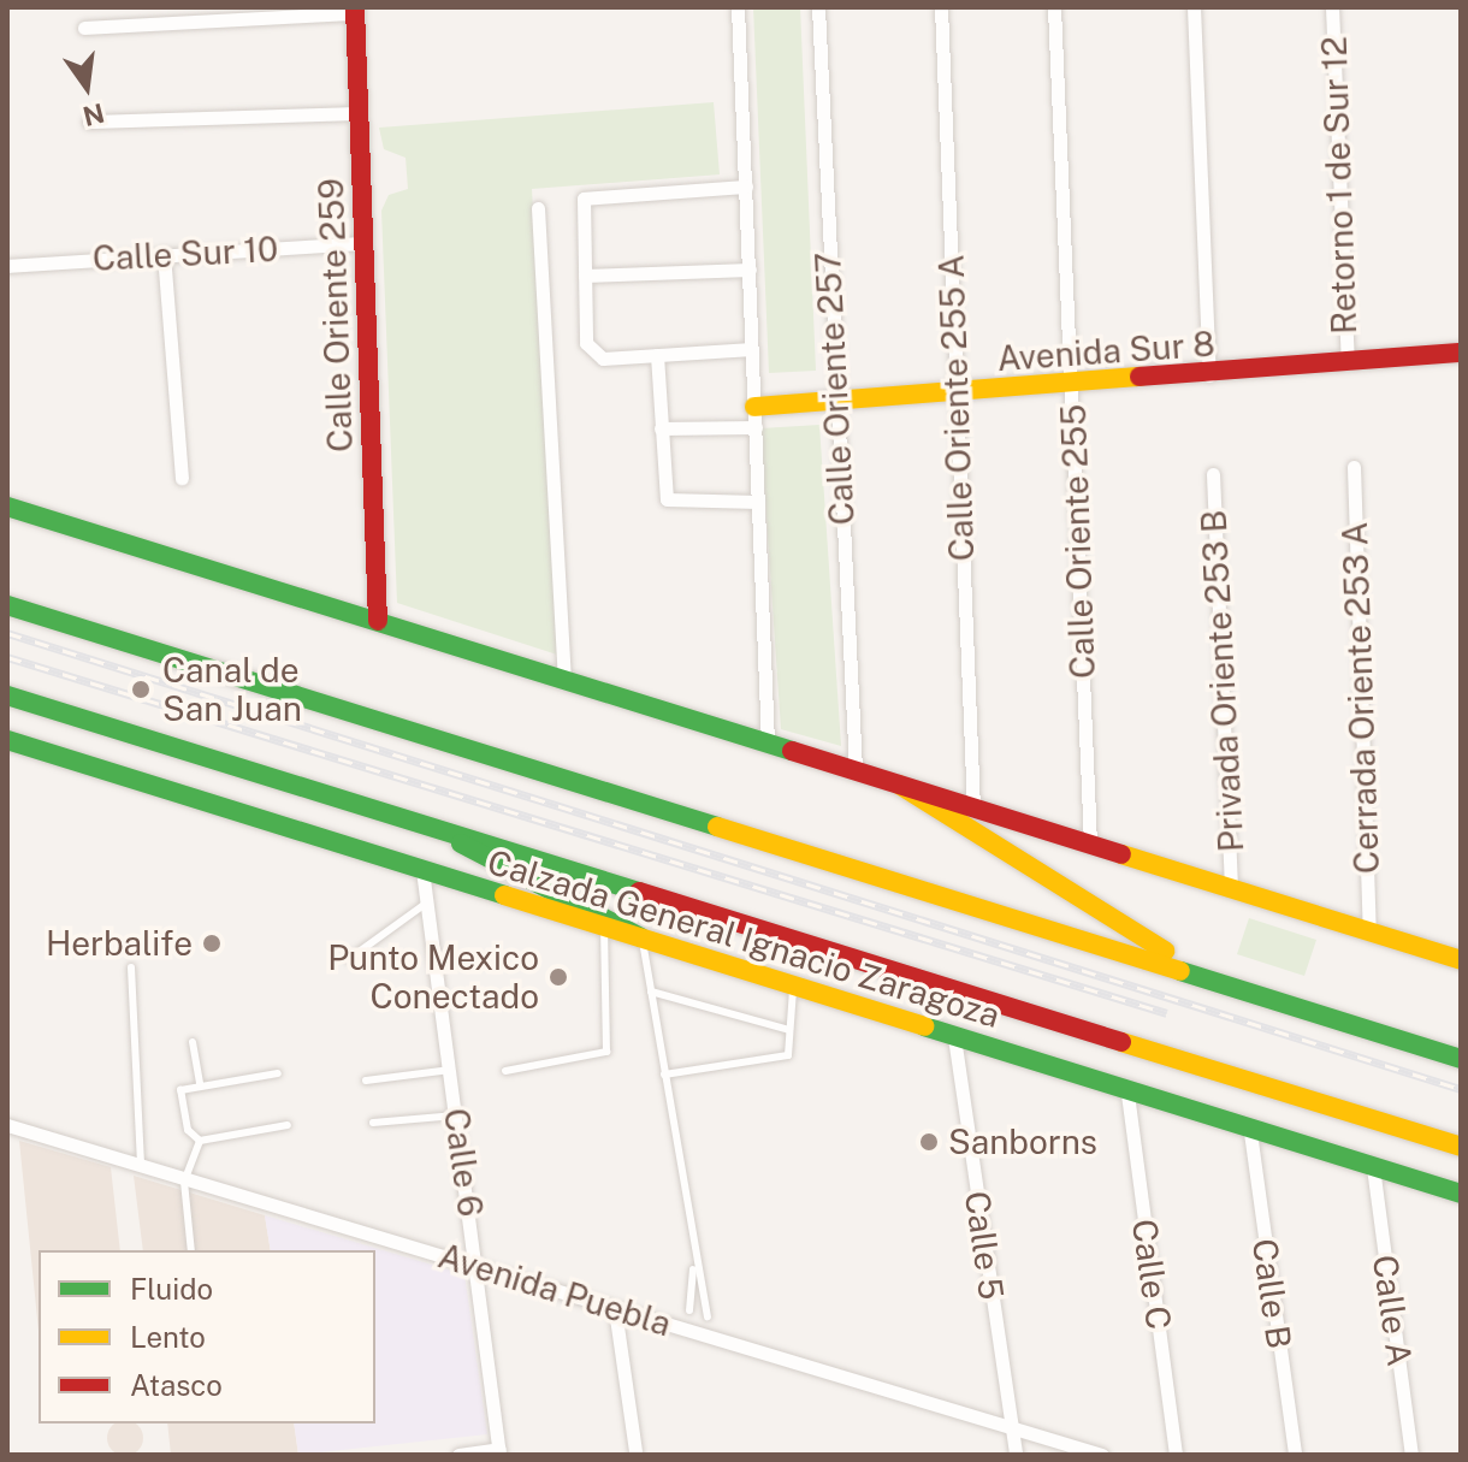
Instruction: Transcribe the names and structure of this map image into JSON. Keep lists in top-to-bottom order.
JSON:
{
  "streets": {
    "main road": ["Calle Oriente 259", "Avenida Sur 8", "Calzada General Ignacio Zaragoza"],
    "street": [
      "Retorno 1 de Sur 12",
      "Calle Sur 10",
      "Calle Oriente 257",
      "Calle Oriente 255 A",
      "Calle Oriente 255",
      "Privada Oriente 253 B",
      "Cerrada Oriente 253 A",
      "Calle 6",
      "Calle 5",
      "Calle C",
      "Avenida Puebla",
      "Calle B",
      "Calle A"
    ]
  },
  "crossings": [
    ["Retorno 1 de Sur 12", "Avenida Sur 8"],
    ["Calle Sur 10", "Calle Oriente 259"],
    ["Avenida Sur 8", "Calle Oriente 257"],
    ["Avenida Sur 8", "Calle Oriente 255 A"],
    ["Avenida Sur 8", "Calle Oriente 255"],
    ["Calzada General Ignacio Zaragoza", "Calle 6"],
    ["Calzada General Ignacio Zaragoza", "Calle 5"],
    ["Calzada General Ignacio Zaragoza", "Calle C"],
    ["Calzada General Ignacio Zaragoza", "Calle B"],
    ["Calzada General Ignacio Zaragoza", "Calle A"],
    ["Calle 6", "Avenida Puebla"],
    ["Calle 5", "Avenida Puebla"]
  ],
  "places": [
    "Canal de San Juan",
    "Herbalife",
    "Punto Mexico Conectado",
    "Sanborns"
  ],
  "legend": ["Fluido", "Lento", "Atasco"],
  "north": "bottom"
}
